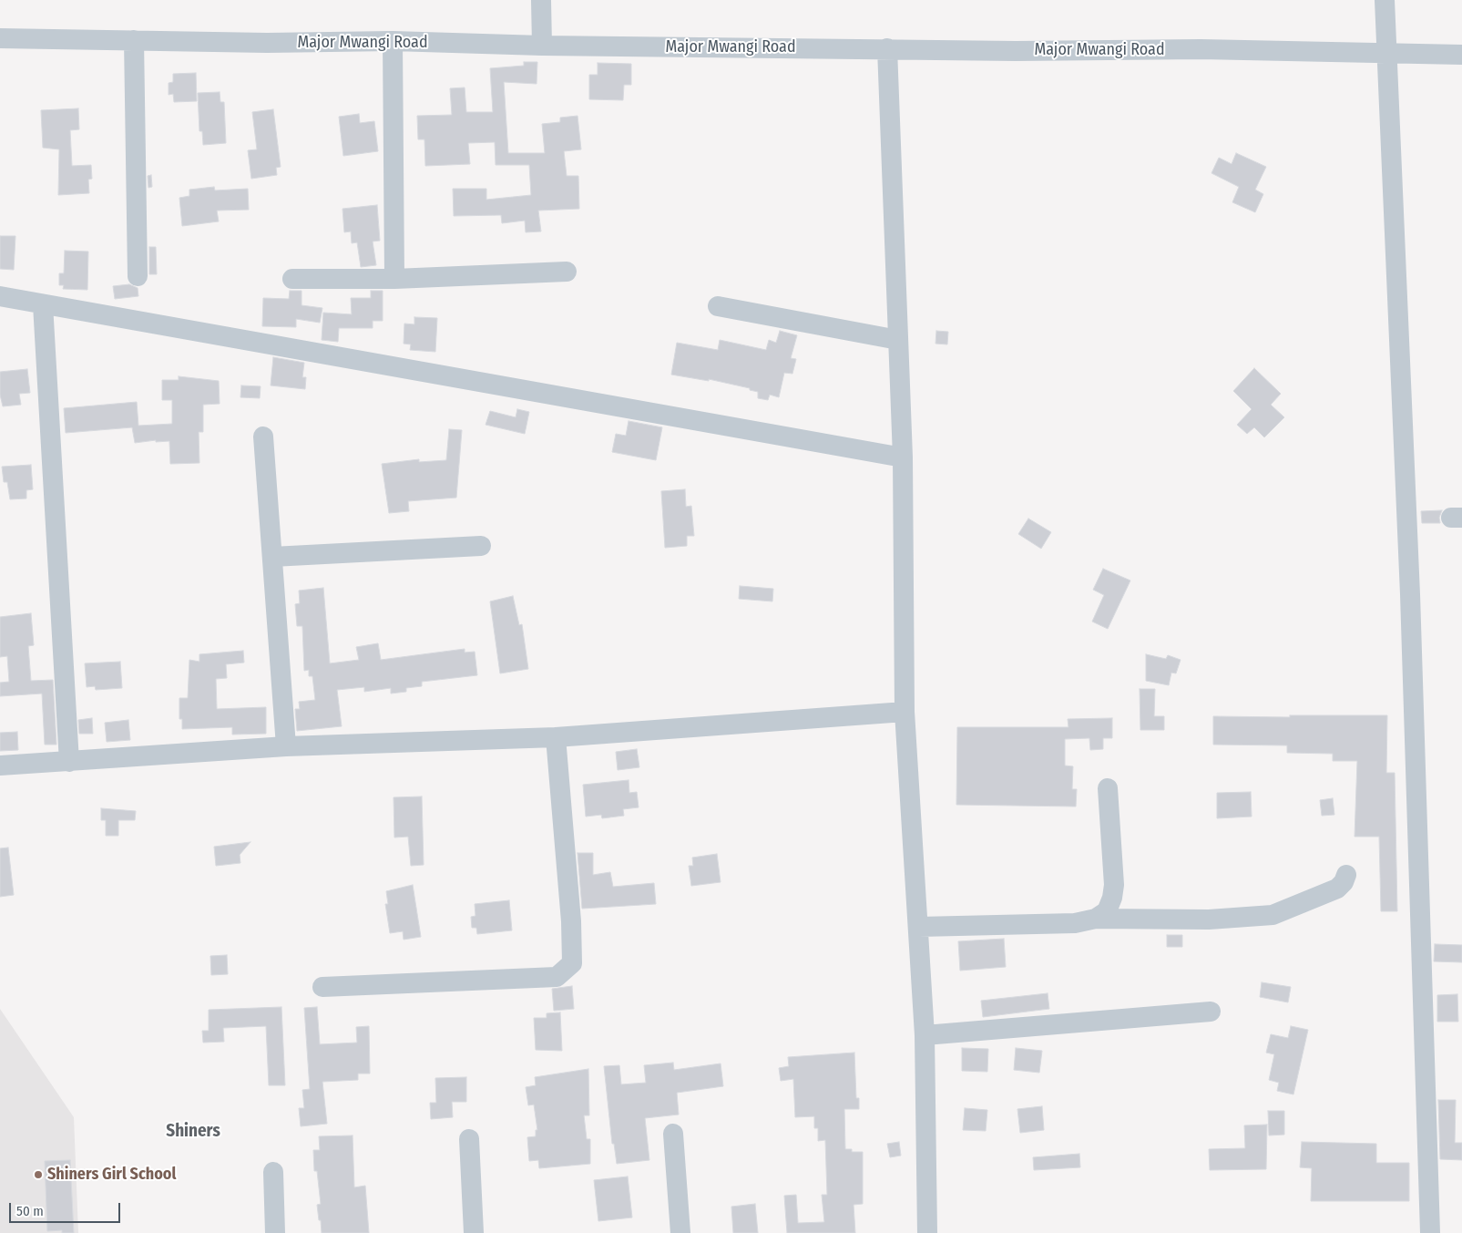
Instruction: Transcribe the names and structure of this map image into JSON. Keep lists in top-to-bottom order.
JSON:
{
  "streets": {
    "street": ["Major Mwangi Road"]
  },
  "districts": ["Shiners"],
  "places": ["Shiners Girl School"],
  "scale_bar": "50 m"
}
